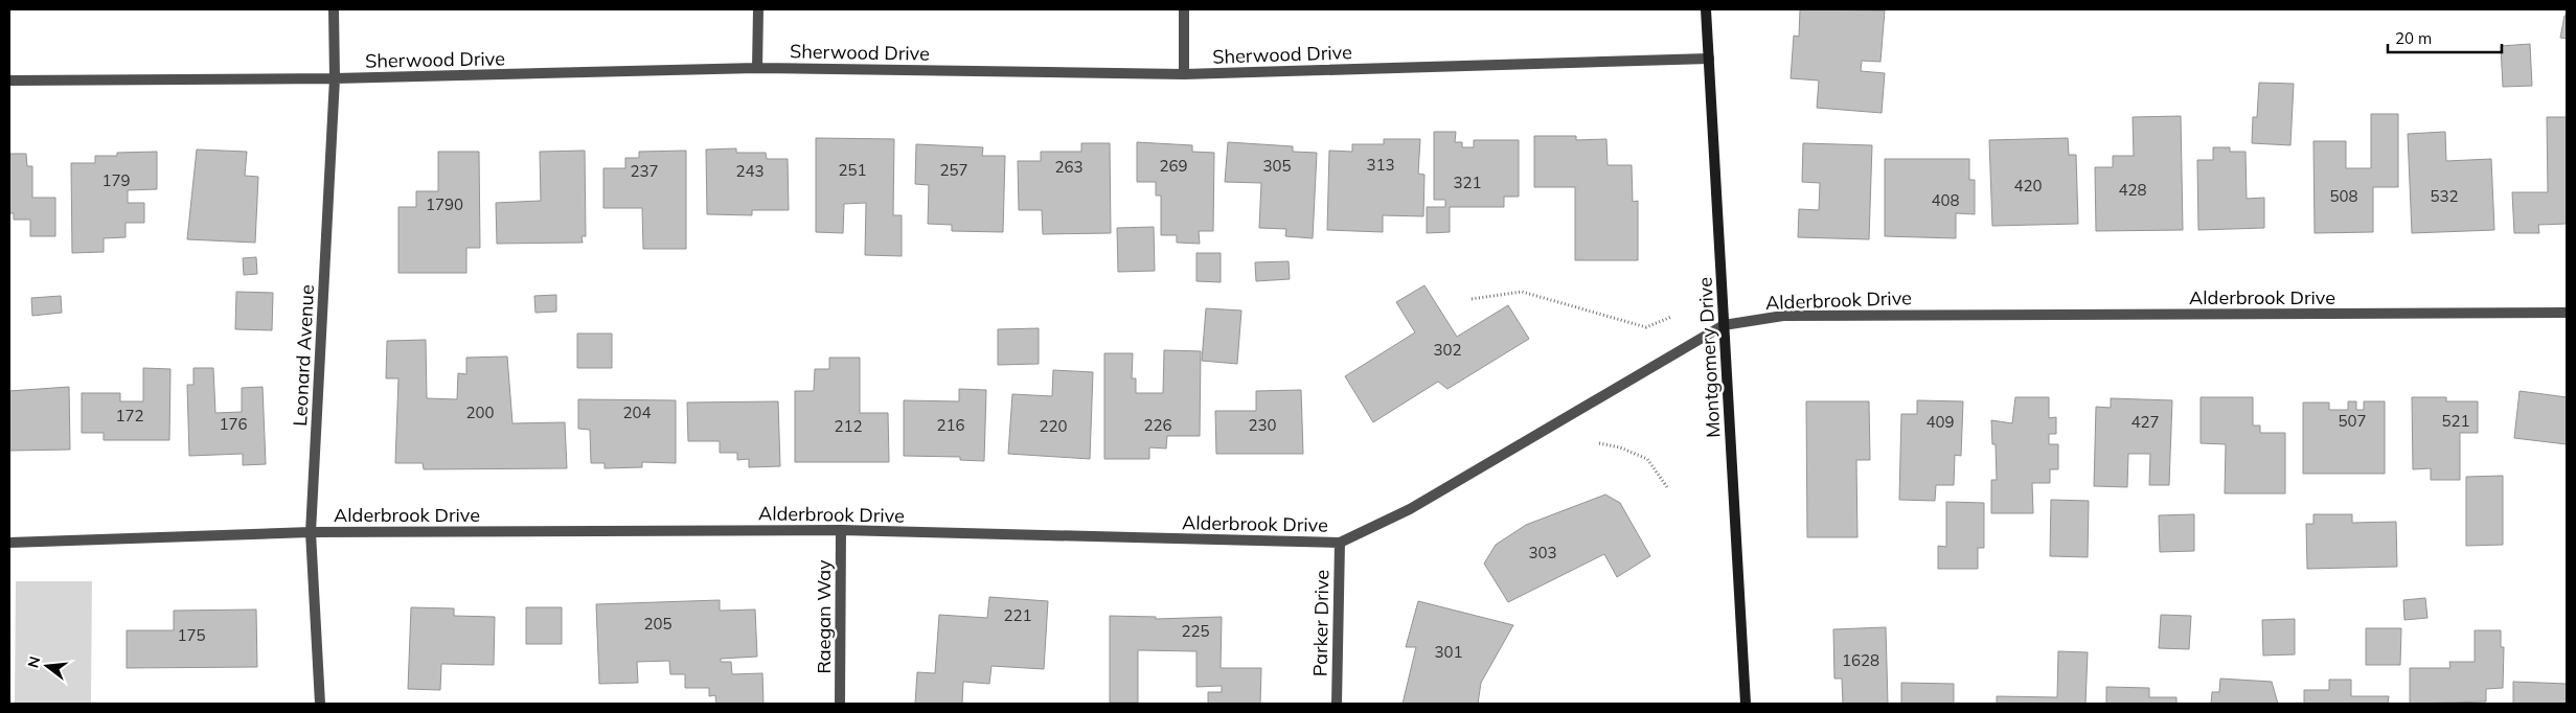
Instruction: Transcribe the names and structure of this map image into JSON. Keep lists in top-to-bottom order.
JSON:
{
  "streets": {
    "main road": ["Montgomery Drive"],
    "street": [
      "Sherwood Drive",
      "Alderbrook Drive",
      "Leonard Avenue",
      "Raegan Way",
      "Parker Drive"
    ]
  },
  "crossings": [
    ["Sherwood Drive", "Leonard Avenue"],
    ["Sherwood Drive", "Montgomery Drive"],
    ["Alderbrook Drive", "Leonard Avenue"],
    ["Alderbrook Drive", "Montgomery Drive"],
    ["Alderbrook Drive", "Raegan Way"],
    ["Alderbrook Drive", "Parker Drive"]
  ],
  "house_numbers": [
    "313",
    "269",
    "305",
    "263",
    "251",
    "257",
    "237",
    "243",
    "179",
    "321",
    "420",
    "428",
    "508",
    "532",
    "408",
    "1790",
    "302",
    "200",
    "204",
    "172",
    "507",
    "521",
    "409",
    "427",
    "176",
    "216",
    "226",
    "230",
    "212",
    "220",
    "303",
    "221",
    "205",
    "225",
    "175",
    "301",
    "1628"
  ],
  "scale_bar": "20 m",
  "north": "left"
}
